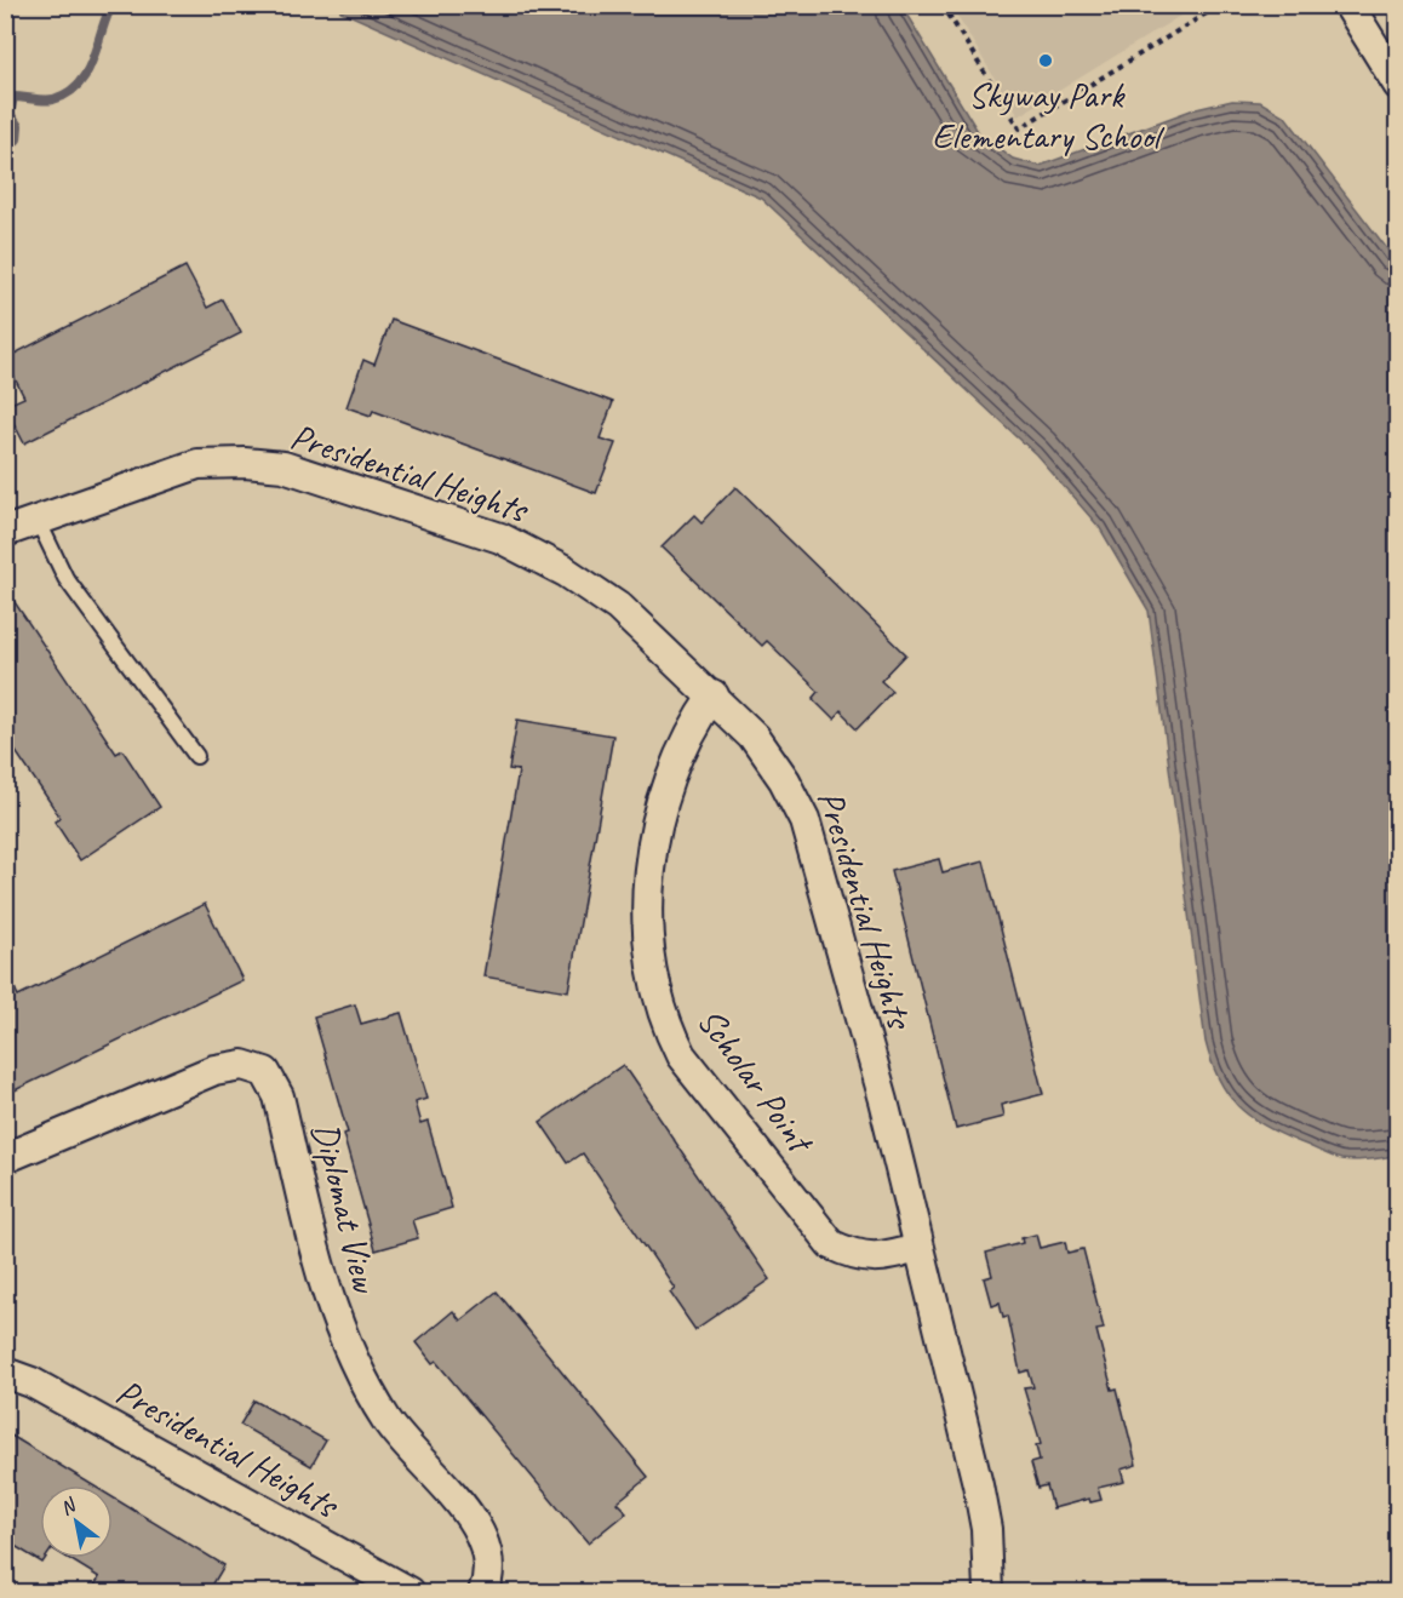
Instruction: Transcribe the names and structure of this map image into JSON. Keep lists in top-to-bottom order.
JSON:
{
  "streets": {
    "street": ["Presidential Heights", "Scholar Point", "Diplomat View"]
  },
  "crossings": [
    ["Presidential Heights", "Scholar Point"]
  ],
  "places": ["Skyway Park Elementary School"],
  "north": "top left"
}
